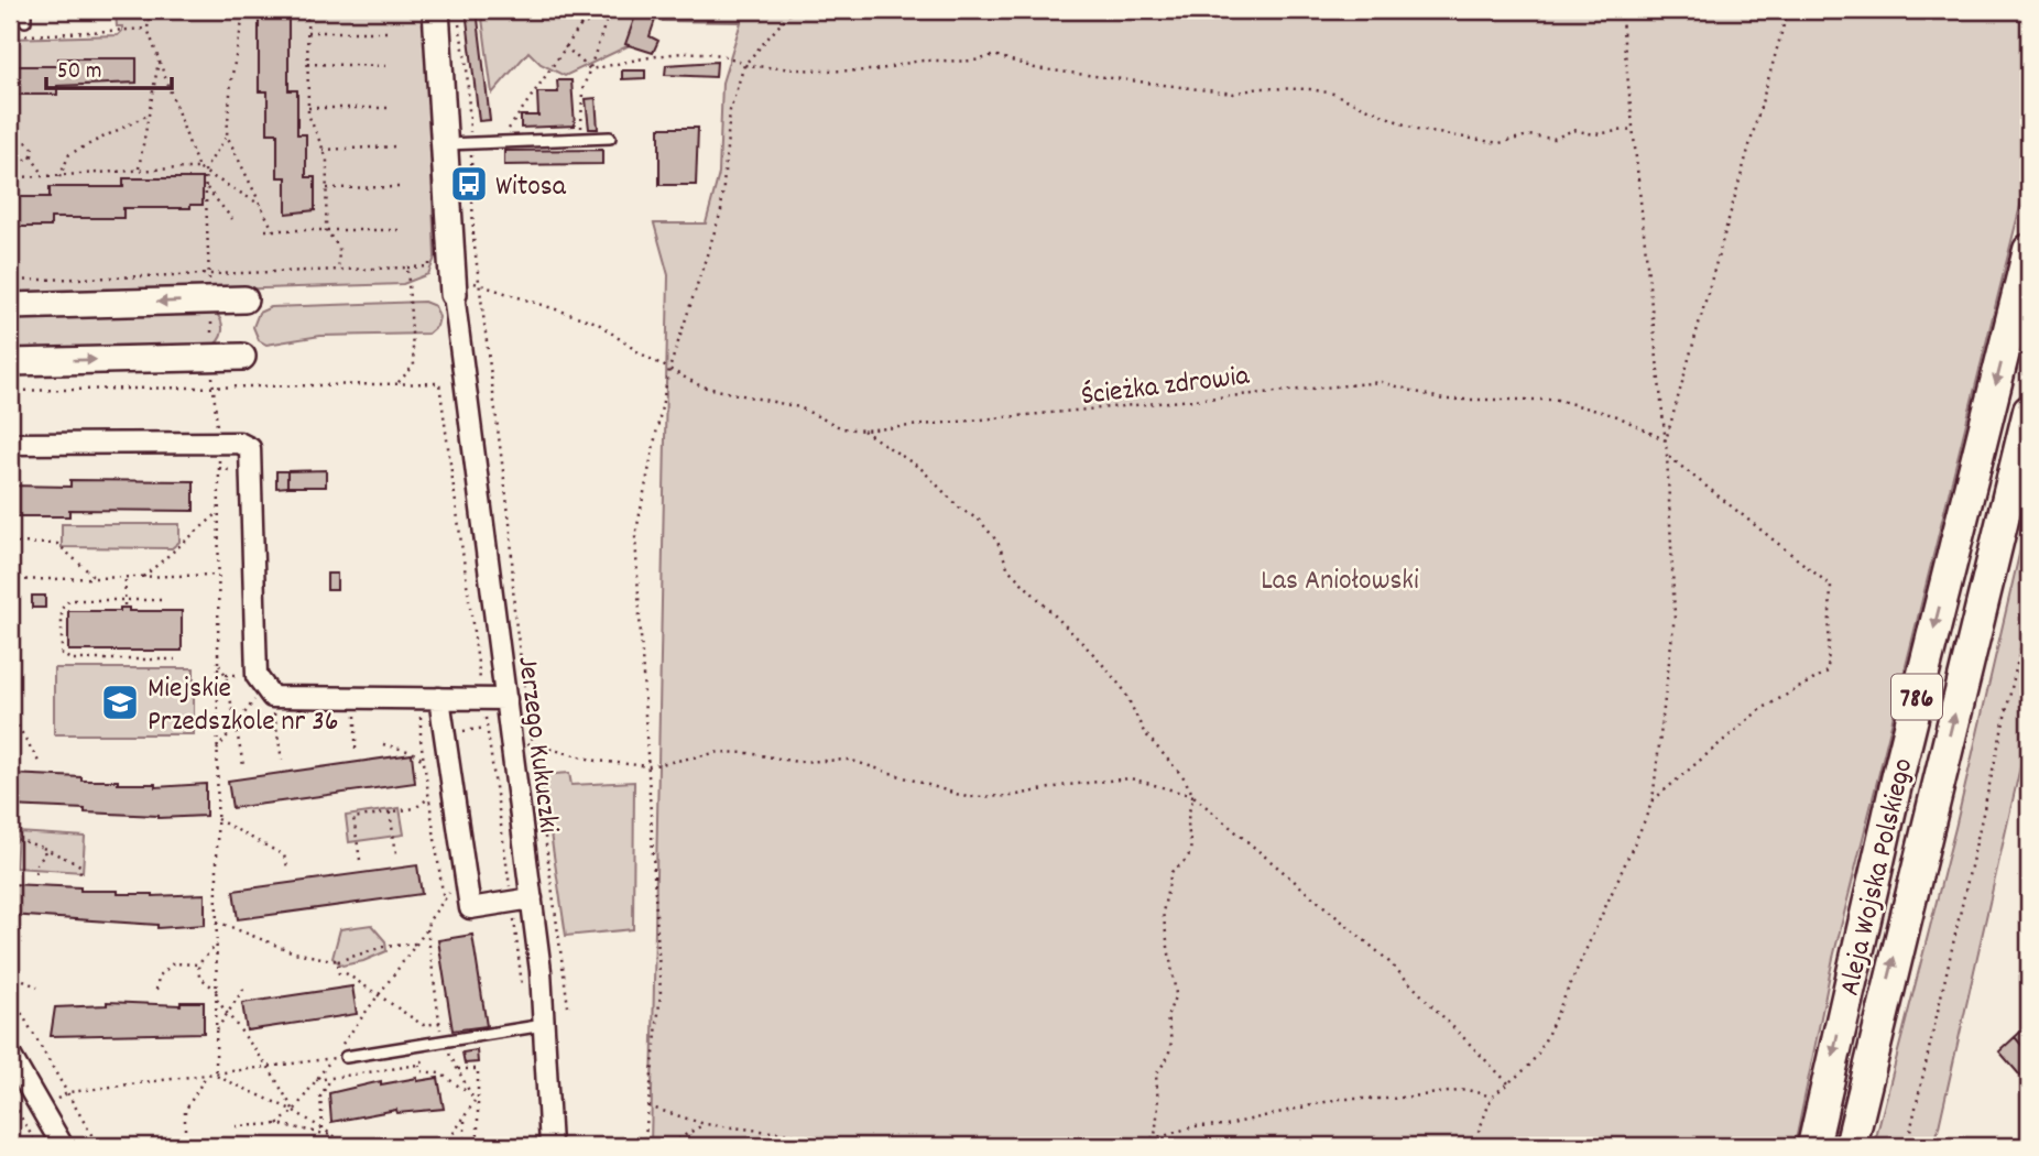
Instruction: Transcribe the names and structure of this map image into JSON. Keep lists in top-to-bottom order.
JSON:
{
  "streets": {
    "main road": ["786", "Aleja Wojska Polskiego"],
    "street": ["Jerzego Kukuczki"],
    "path": ["Ścieżka zdrowia"]
  },
  "parks": ["Las Aniołowski"],
  "places": {
    "bus stop": ["Witosa"],
    "school or university": ["Miejskie Przedszkole nr 36"]
  },
  "scale_bar": "50 m"
}
